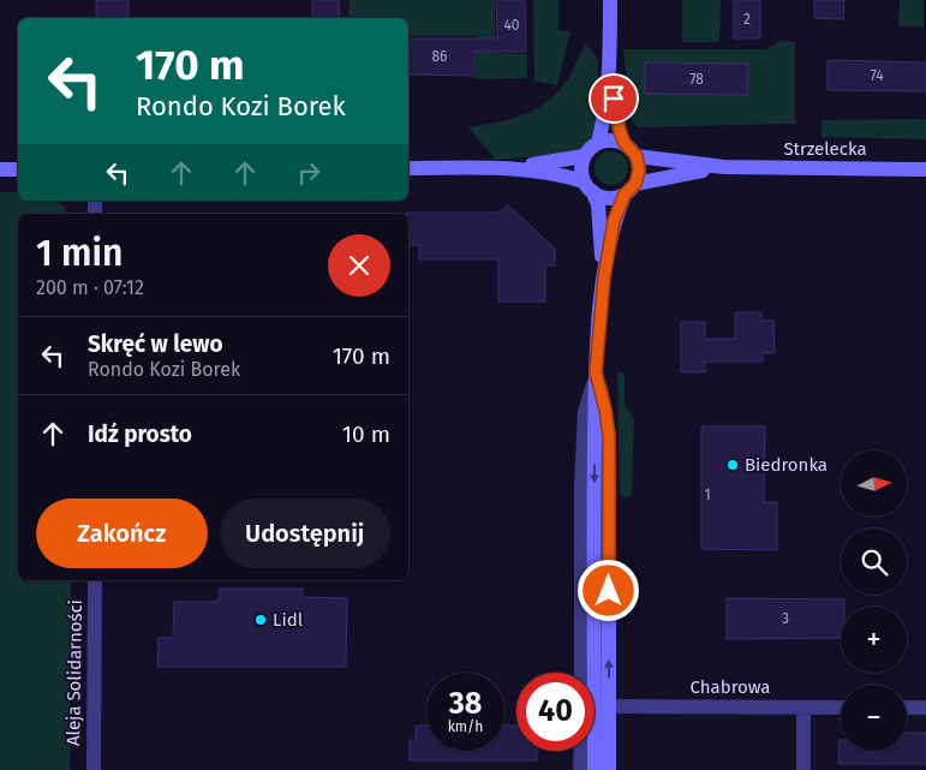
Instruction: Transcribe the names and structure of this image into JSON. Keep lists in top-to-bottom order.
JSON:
{
  "streets": {
    "street": ["Strzelecka", "Aleja Solidarności", "Chabrowa"]
  },
  "places": ["Biedronka", "Lidl"],
  "house_numbers": [
    "2",
    "40",
    "86",
    "74",
    "78",
    "1",
    "3"
  ],
  "north": "right",
  "page": {
    "turn": ["170 m", "Rondo Kozi Borek"],
    "heading": ["1 min", "200 m · 07:12"],
    "list": [
      {
        "name": "Skręć w lewo",
        "note": "Rondo Kozi Borek",
        "value": "170 m"
      },
      {
        "name": "Idź prosto",
        "value": "10 m"
      }
    ],
    "map_buttons": ["+", "−"],
    "buttons": ["Zakończ", "Udostępnij"],
    "speed": "38 km/h",
    "limit": "40"
  }
}
